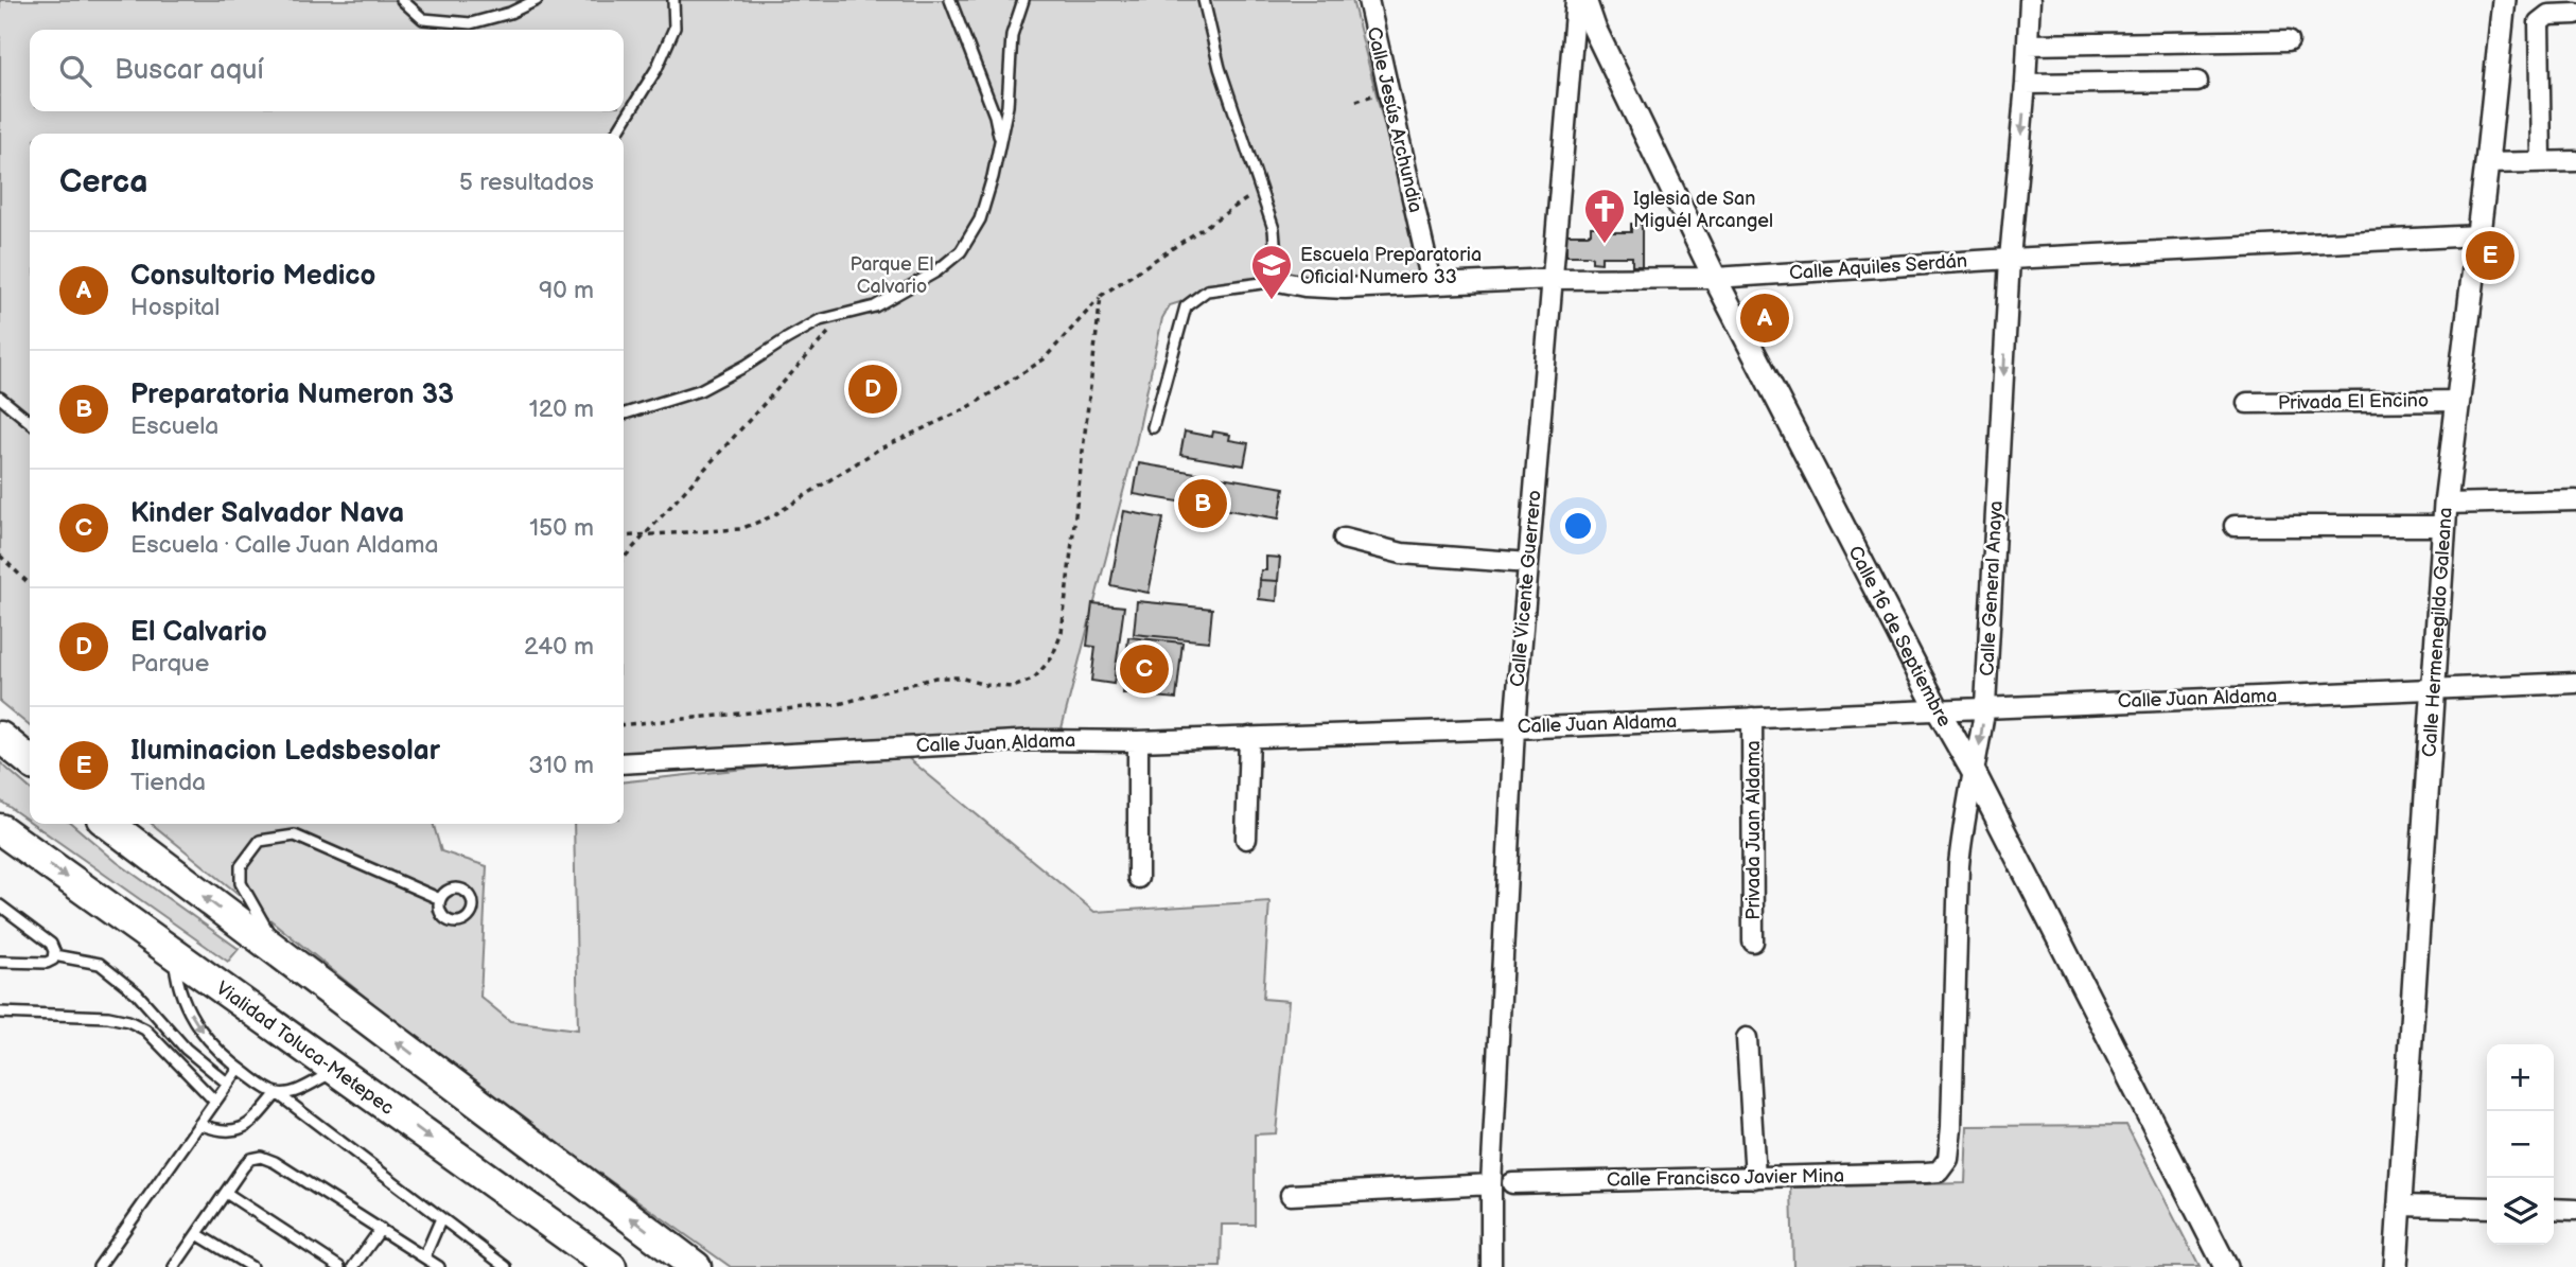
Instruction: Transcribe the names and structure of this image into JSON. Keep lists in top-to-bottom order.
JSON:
{
  "streets": {
    "highway": ["Vialidad Toluca-Metepec"],
    "street": [
      "Calle Jesús Archundia",
      "Calle Aquiles Serdán",
      "Privada El Encino",
      "Calle Vicente Guerrero",
      "Calle General Anaya",
      "Calle Hermenegildo Galeana",
      "Calle 16 de Septiembre",
      "Calle Juan Aldama",
      "Privada Juan Aldama",
      "Calle Francisco Javier Mina"
    ]
  },
  "crossings": [
    ["Calle Jesús Archundia", "Calle Aquiles Serdán"],
    ["Calle Aquiles Serdán", "Calle Vicente Guerrero"],
    ["Calle Aquiles Serdán", "Calle General Anaya"],
    ["Calle Aquiles Serdán", "Calle Hermenegildo Galeana"],
    ["Calle Aquiles Serdán", "Calle 16 de Septiembre"],
    ["Privada El Encino", "Calle Hermenegildo Galeana"],
    ["Calle Vicente Guerrero", "Calle Juan Aldama"],
    ["Calle General Anaya", "Calle 16 de Septiembre"],
    ["Calle General Anaya", "Calle Juan Aldama"],
    ["Calle General Anaya", "Calle Francisco Javier Mina"],
    ["Calle Hermenegildo Galeana", "Calle Juan Aldama"],
    ["Calle 16 de Septiembre", "Calle Juan Aldama"],
    ["Calle Juan Aldama", "Privada Juan Aldama"]
  ],
  "one_way": ["Calle General Anaya"],
  "parks": ["Parque El Calvario"],
  "places": {
    "church": ["Iglesia de San Miguél Arcangel"],
    "school or university": ["Escuela Preparatoria Oficial Numero 33"]
  },
  "page": {
    "search": "Buscar aquí",
    "heading": ["Cerca", "5 resultados"],
    "pins": [
      "E",
      "A",
      "D",
      "B",
      "C"
    ],
    "list": [
      {
        "mark": "A",
        "name": "Consultorio Medico",
        "note": "Hospital",
        "value": "90 m"
      },
      {
        "mark": "B",
        "name": "Preparatoria Numeron 33",
        "note": "Escuela",
        "value": "120 m"
      },
      {
        "mark": "C",
        "name": "Kinder Salvador Nava",
        "note": "Escuela · Calle Juan Aldama",
        "value": "150 m"
      },
      {
        "mark": "D",
        "name": "El Calvario",
        "note": "Parque",
        "value": "240 m"
      },
      {
        "mark": "E",
        "name": "Iluminacion Ledsbesolar",
        "note": "Tienda",
        "value": "310 m"
      }
    ],
    "map_buttons": ["+", "−"]
  }
}
